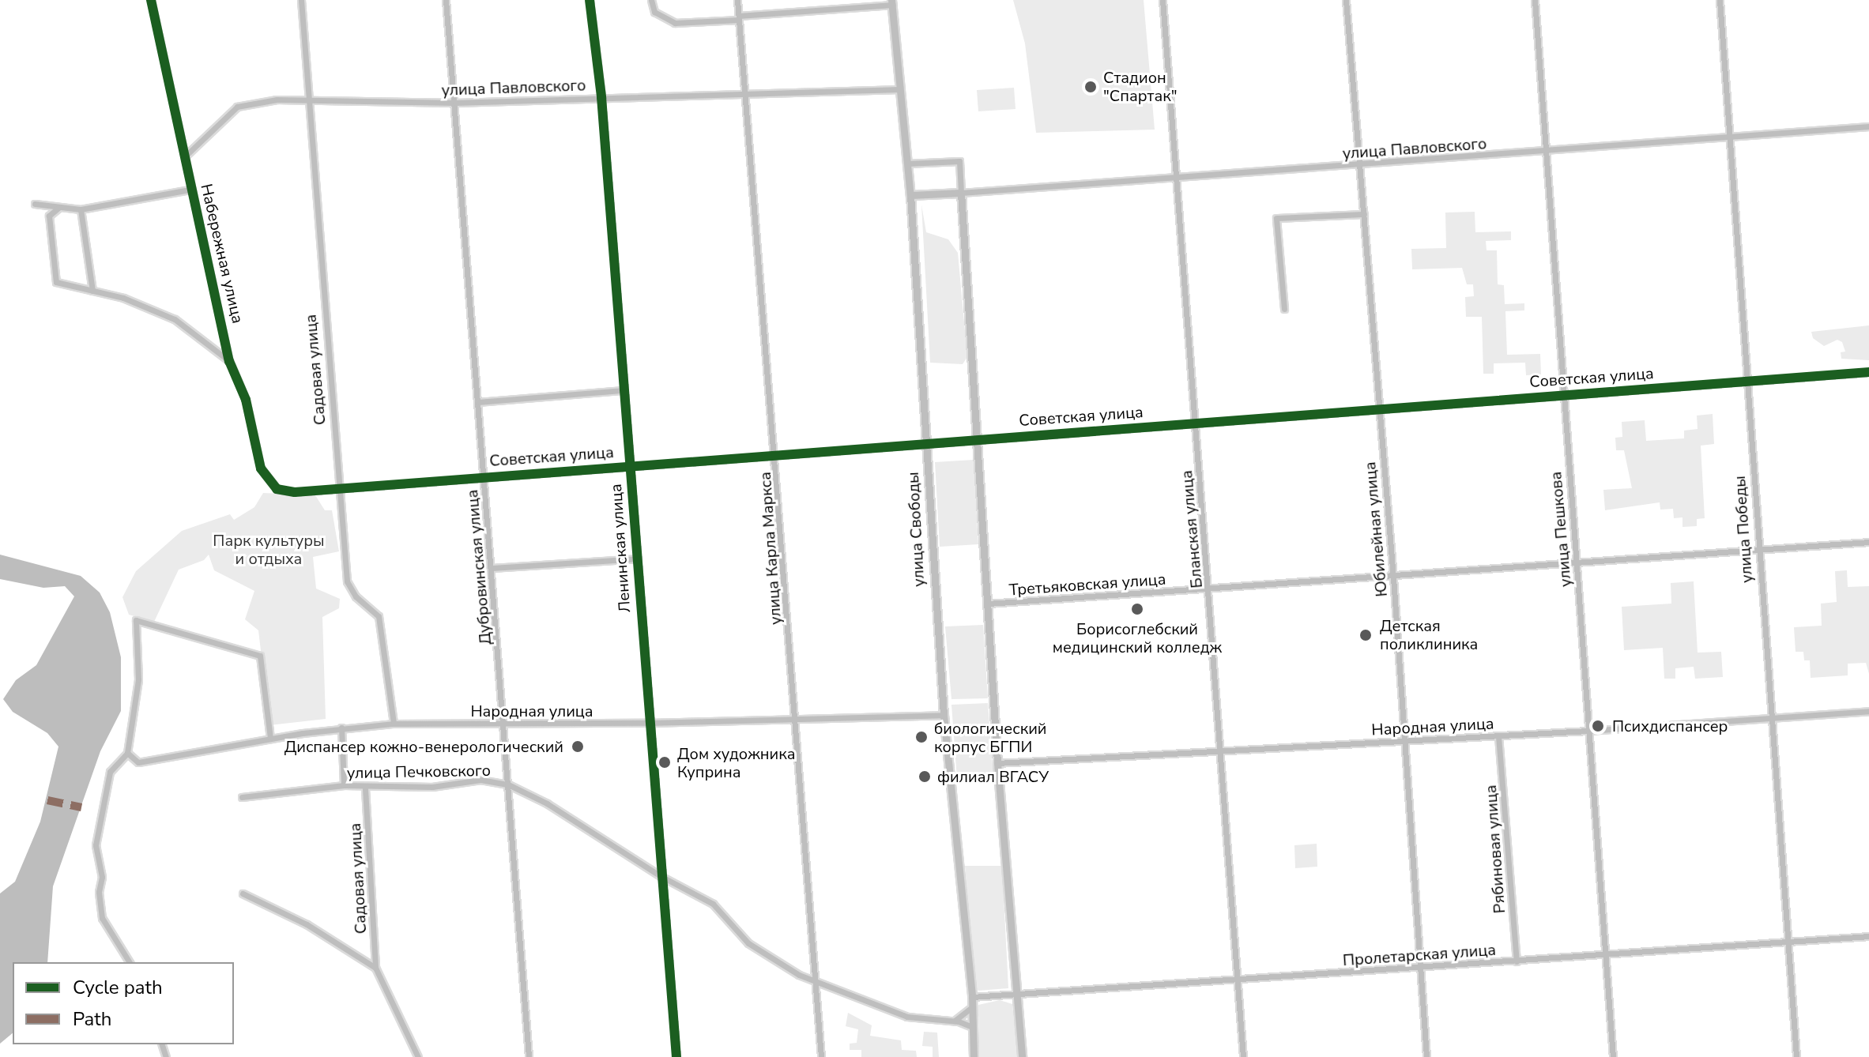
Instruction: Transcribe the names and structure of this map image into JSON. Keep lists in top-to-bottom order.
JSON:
{
  "streets": {
    "main road": ["улица Свободы"],
    "street": [
      "улица Павловского",
      "Набережная улица",
      "Садовая улица",
      "Советская улица",
      "Бланская улица",
      "Юбилейная улица",
      "улица Пешкова",
      "улица Победы",
      "Ленинская улица",
      "улица Карла Маркса",
      "Дубровинская улица",
      "Третьяковская улица",
      "Народная улица",
      "улица Печковского",
      "Рябиновая улица",
      "Пролетарская улица"
    ]
  },
  "crossings": [
    ["улица Павловского", "Набережная улица"],
    ["улица Павловского", "Садовая улица"],
    ["улица Павловского", "улица Свободы"],
    ["улица Павловского", "Бланская улица"],
    ["улица Павловского", "Юбилейная улица"],
    ["улица Павловского", "улица Пешкова"],
    ["улица Павловского", "улица Победы"],
    ["улица Павловского", "Ленинская улица"],
    ["улица Павловского", "улица Карла Маркса"],
    ["улица Павловского", "Дубровинская улица"],
    ["Набережная улица", "Советская улица"],
    ["Садовая улица", "Советская улица"],
    ["Садовая улица", "Народная улица"],
    ["Садовая улица", "улица Печковского"],
    ["Советская улица", "улица Свободы"],
    ["Советская улица", "Бланская улица"],
    ["Советская улица", "Юбилейная улица"],
    ["Советская улица", "улица Пешкова"],
    ["Советская улица", "улица Победы"],
    ["Советская улица", "Ленинская улица"],
    ["Советская улица", "улица Карла Маркса"],
    ["Советская улица", "Дубровинская улица"],
    ["улица Свободы", "Народная улица"],
    ["улица Свободы", "улица Печковского"],
    ["улица Свободы", "Пролетарская улица"],
    ["Бланская улица", "Третьяковская улица"],
    ["Бланская улица", "Народная улица"],
    ["Бланская улица", "Пролетарская улица"],
    ["Юбилейная улица", "Третьяковская улица"],
    ["Юбилейная улица", "Народная улица"],
    ["Юбилейная улица", "Пролетарская улица"],
    ["улица Пешкова", "Третьяковская улица"],
    ["улица Пешкова", "Народная улица"],
    ["улица Пешкова", "Пролетарская улица"],
    ["улица Победы", "Третьяковская улица"],
    ["улица Победы", "Народная улица"],
    ["улица Победы", "Пролетарская улица"],
    ["Ленинская улица", "Народная улица"],
    ["Ленинская улица", "улица Печковского"],
    ["улица Карла Маркса", "Народная улица"],
    ["улица Карла Маркса", "улица Печковского"],
    ["Дубровинская улица", "Народная улица"],
    ["Дубровинская улица", "улица Печковского"],
    ["Народная улица", "Рябиновая улица"],
    ["Рябиновая улица", "Пролетарская улица"]
  ],
  "parks": ["Парк культуры и отдыха"],
  "places": [
    "Стадион \"Спартак\"",
    "Борисоглебский медицинский колледж",
    "Детская поликлиника",
    "Психдиспансер",
    "биологический корпус БГПИ",
    "Диспансер кожно-венерологический",
    "Дом художника Куприна",
    "филиал ВГАСУ"
  ],
  "legend": ["Cycle path", "Path"]
}
